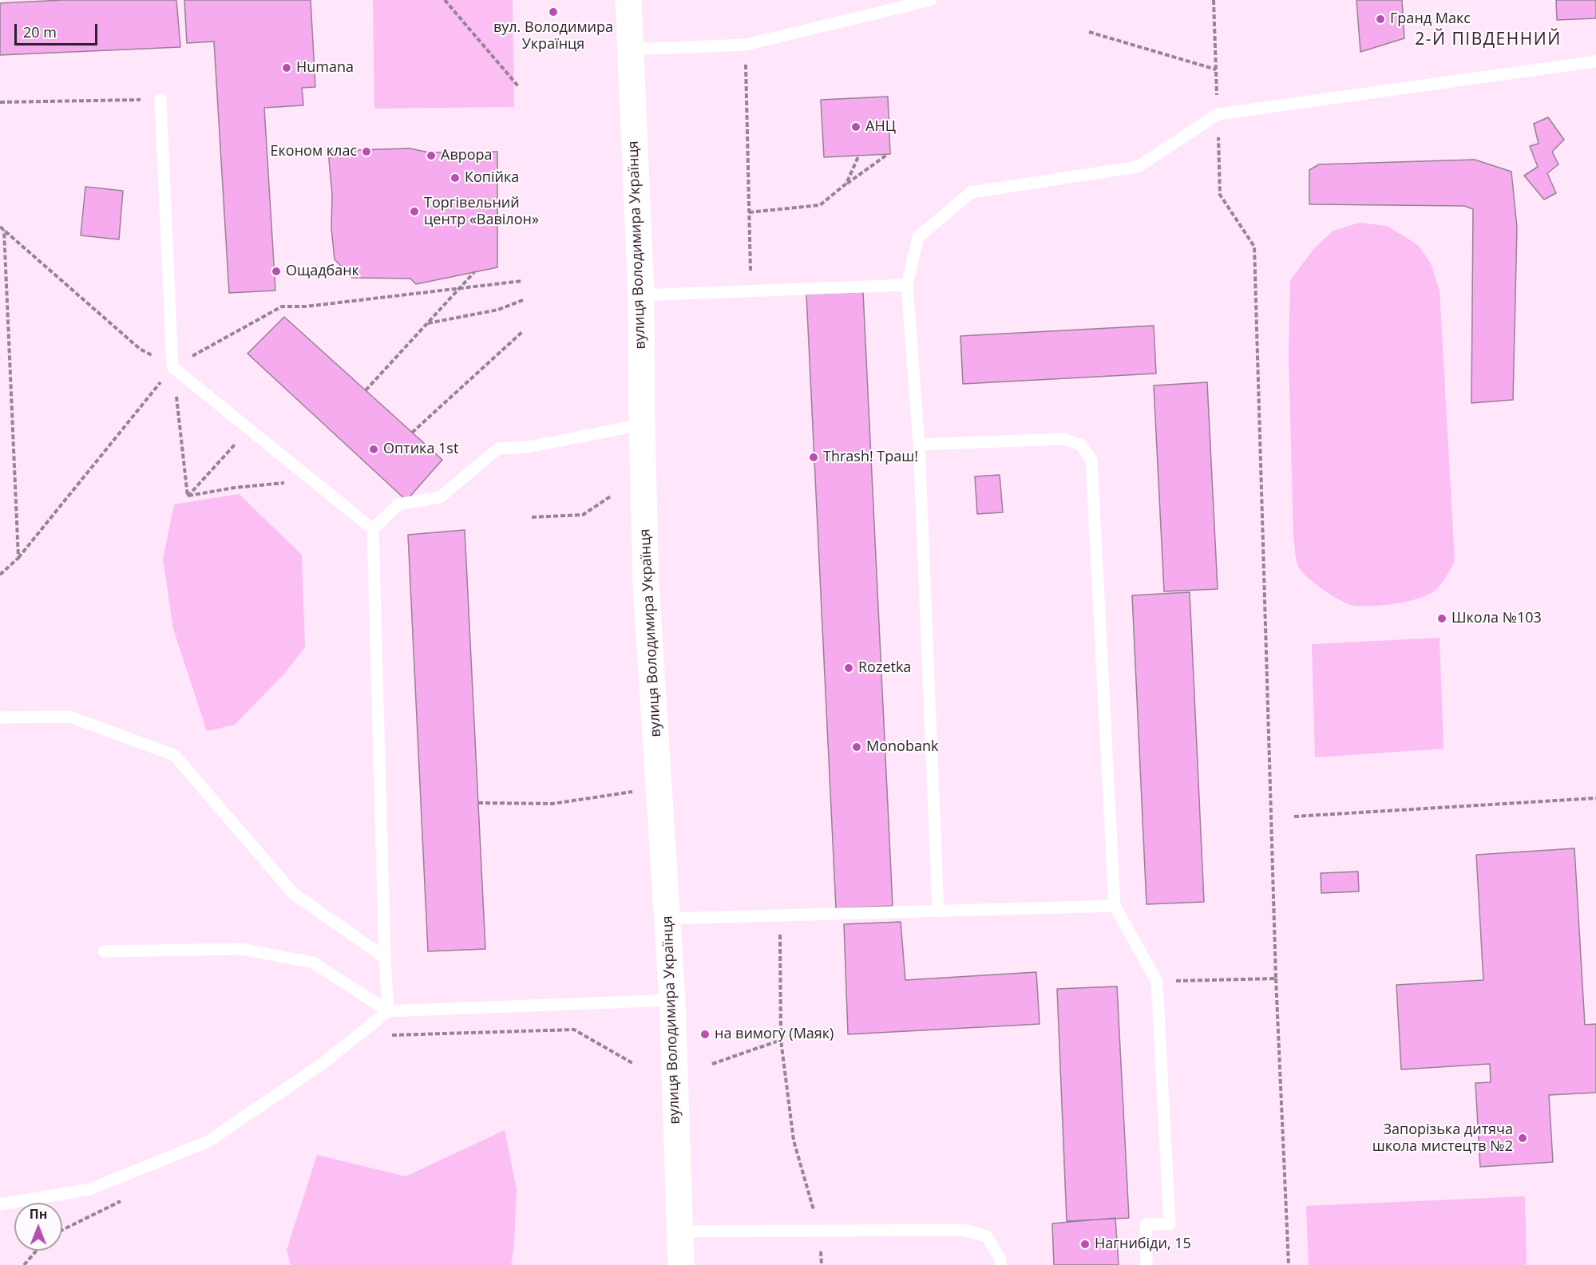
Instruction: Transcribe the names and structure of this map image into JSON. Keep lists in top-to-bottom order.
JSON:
{
  "streets": {
    "street": ["вулиця Володимира Українця"]
  },
  "districts": ["2-Й ПІВДЕННИЙ"],
  "places": [
    "вул. Володимира Українця",
    "Гранд Макс",
    "Humana",
    "АНЦ",
    "Економ клас",
    "Аврора",
    "Копійка",
    "Торгівельний центр «Вавілон»",
    "Ощадбанк",
    "Оптика 1st",
    "Thrash! Траш!",
    "Школа №103",
    "Rozetka",
    "Monobank",
    "на вимогу (Маяк)",
    "Запорізька дитяча школа мистецтв №2",
    "Нагнибіди, 15"
  ],
  "scale_bar": "20 m",
  "north": "top"
}
